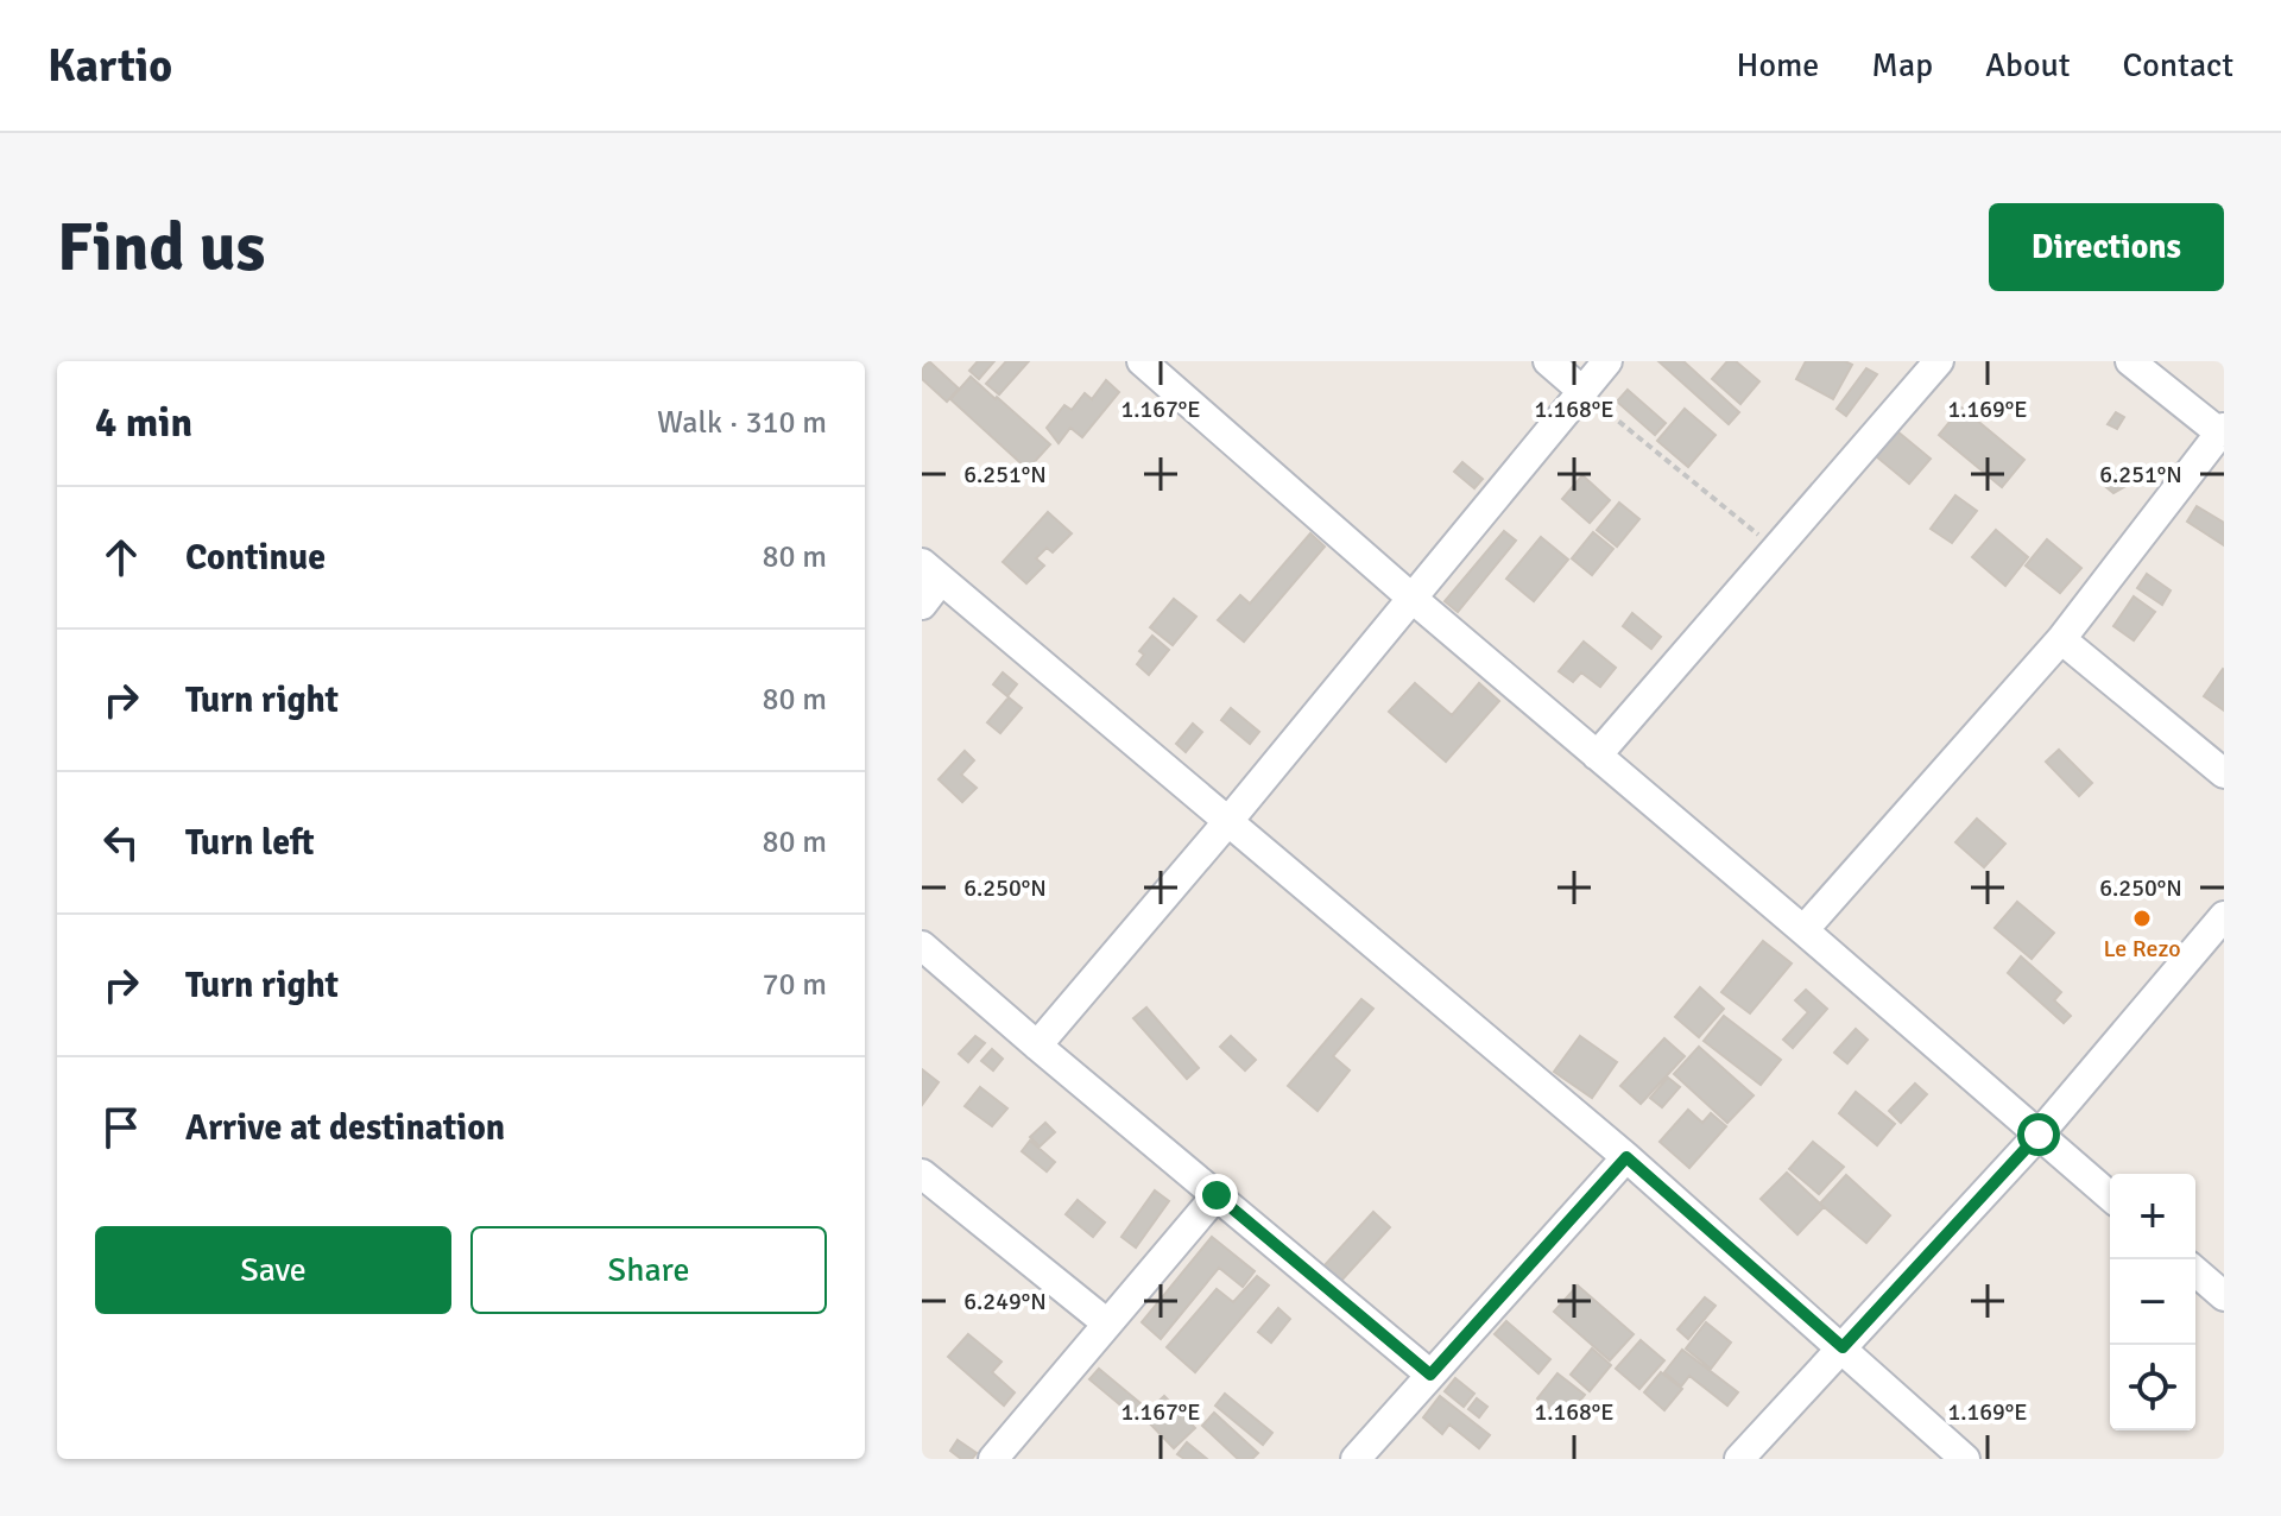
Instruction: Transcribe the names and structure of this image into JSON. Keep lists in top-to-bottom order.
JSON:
{
  "places": ["Le Rezo"],
  "page": {
    "header": "Kartio",
    "nav": [
      "Home",
      "Map",
      "About",
      "Contact"
    ],
    "buttons": [
      "Directions",
      ["Save", "Share"]
    ],
    "title": "Find us",
    "heading": ["4 min", "Walk · 310 m"],
    "list": [
      ["Continue", "80 m"],
      ["Turn right", "80 m"],
      ["Turn left", "80 m"],
      ["Turn right", "70 m"],
      "Arrive at destination"
    ],
    "map_buttons": ["+", "−"]
  },
  "coordinates": [
    "1.167°E",
    "1.168°E",
    "1.169°E",
    "6.251°N",
    "6.250°N",
    "6.249°N"
  ]
}
